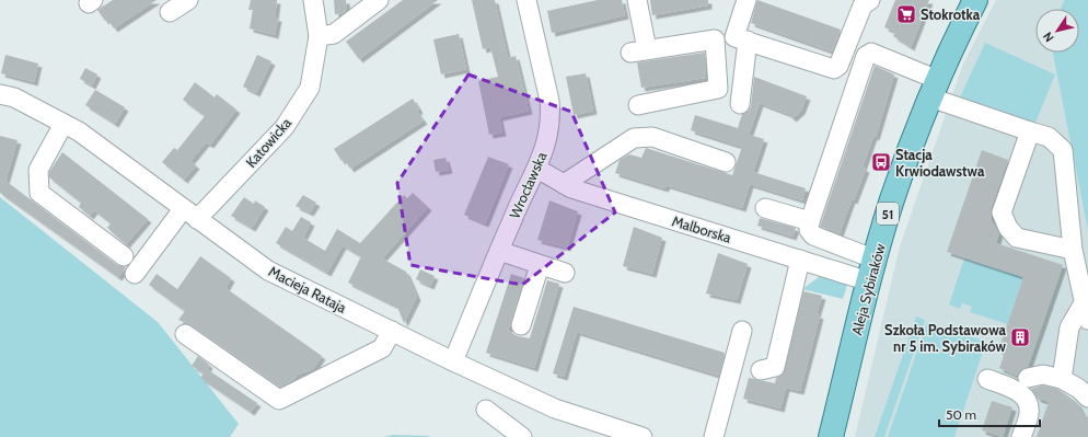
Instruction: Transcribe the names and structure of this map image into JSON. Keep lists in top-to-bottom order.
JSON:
{
  "streets": {
    "main road": ["51", "Aleja Sybiraków"],
    "street": [
      "Katowicka",
      "Wrocławska",
      "Malborska",
      "Macieja Rataja"
    ]
  },
  "crossings": [
    ["Katowicka", "Macieja Rataja"],
    ["Wrocławska", "Malborska"],
    ["Wrocławska", "Macieja Rataja"],
    ["Malborska", "Aleja Sybiraków"]
  ],
  "places": {
    "supermarket": ["Stokrotka"],
    "bus stop": ["Stacja Krwiodawstwa"],
    "building": ["Szkoła Podstawowa nr 5 im. Sybiraków"]
  },
  "scale_bar": "50 m",
  "north": "bottom left"
}
